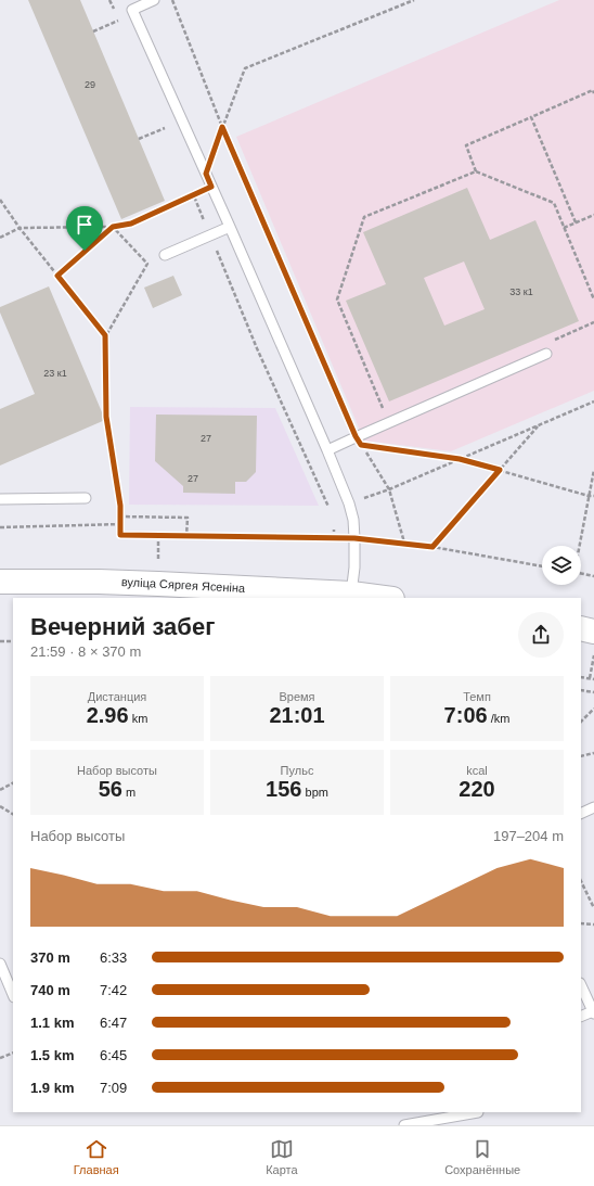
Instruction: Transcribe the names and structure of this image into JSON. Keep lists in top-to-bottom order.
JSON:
{
  "streets": {
    "main road": ["вуліца Сяргея Ясеніна"]
  },
  "house_numbers": [
    "29",
    "33 к1",
    "23 к1",
    "27",
    "27"
  ],
  "page": {
    "heading": ["Вечерний забег", "21:59 · 8 × 370 m"],
    "stats": [
      ["Дистанция", "2.96 km"],
      ["Время", "21:01"],
      ["Темп", "7:06 /km"],
      ["Набор высоты", "56 m"],
      ["Пульс", "156 bpm"],
      ["kcal", "220"]
    ],
    "chart": ["Набор высоты", "197–204 m"],
    "list": [
      {
        "name": "370 m",
        "note": "6:33"
      },
      {
        "name": "740 m",
        "note": "7:42"
      },
      {
        "name": "1.1 km",
        "note": "6:47"
      },
      {
        "name": "1.5 km",
        "note": "6:45"
      },
      {
        "name": "1.9 km",
        "note": "7:09"
      }
    ],
    "tabs": ["Главная", "Карта", "Сохранённые"]
  }
}
